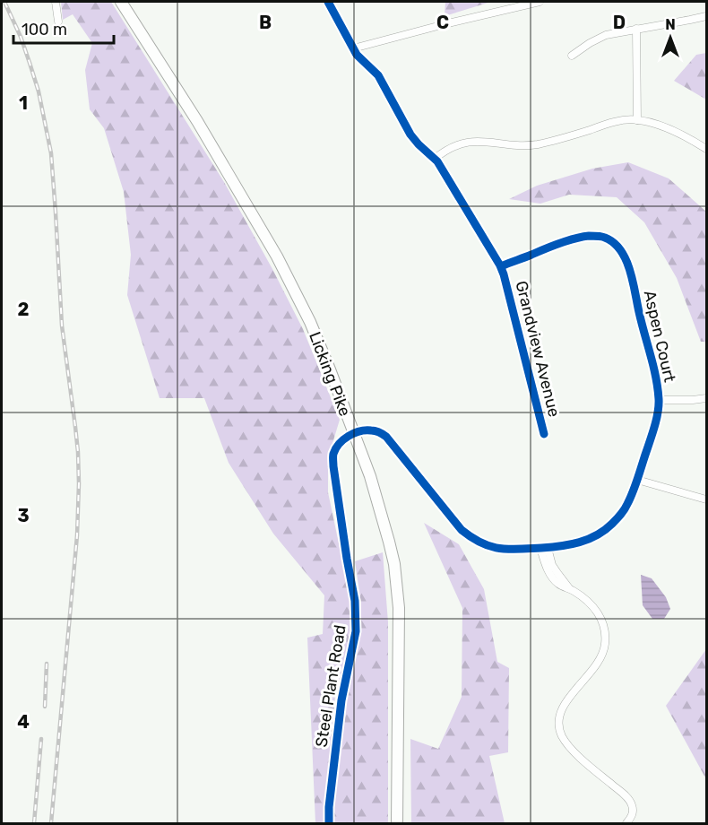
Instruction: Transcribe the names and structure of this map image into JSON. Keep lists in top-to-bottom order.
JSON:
{
  "streets": {
    "main road": ["Licking Pike"],
    "street": ["Aspen Court", "Grandview Avenue", "Steel Plant Road"]
  },
  "crossings": [
    ["Aspen Court", "Grandview Avenue"],
    ["Aspen Court", "Licking Pike"],
    ["Aspen Court", "Steel Plant Road"],
    ["Licking Pike", "Steel Plant Road"]
  ],
  "scale_bar": "100 m",
  "north": "top",
  "grid": {
    "columns": ["B", "C", "D"],
    "rows": [
      "1",
      "2",
      "3",
      "4"
    ]
  }
}
